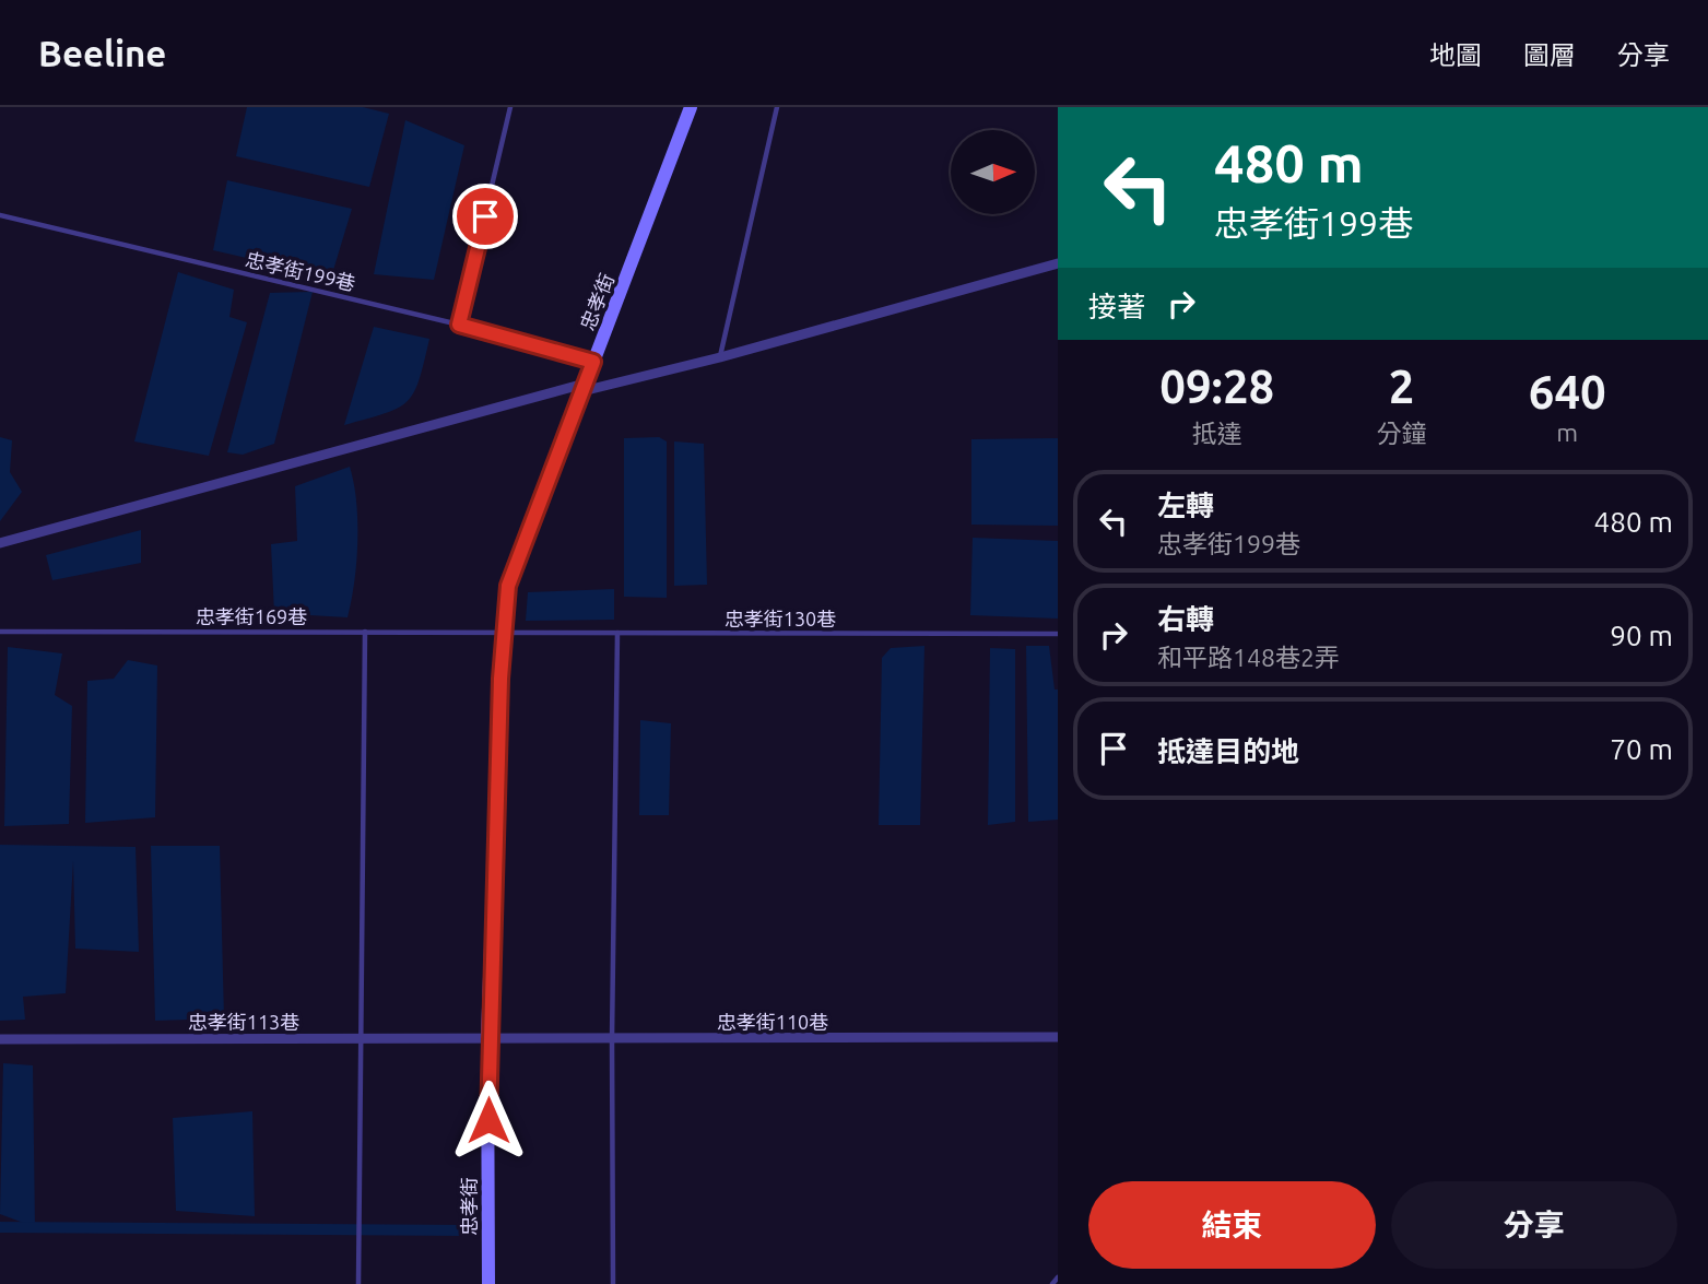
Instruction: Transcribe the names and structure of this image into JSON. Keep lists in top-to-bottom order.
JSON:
{
  "streets": {
    "street": ["忠孝街", "忠孝街113巷", "忠孝街110巷"],
    "lane": ["忠孝街199巷", "忠孝街169巷", "忠孝街130巷"]
  },
  "crossings": [
    ["忠孝街199巷", "忠孝街"],
    ["忠孝街", "忠孝街169巷"],
    ["忠孝街", "忠孝街130巷"],
    ["忠孝街", "忠孝街113巷"],
    ["忠孝街", "忠孝街110巷"],
    ["忠孝街169巷", "忠孝街130巷"],
    ["忠孝街113巷", "忠孝街110巷"]
  ],
  "north": "right",
  "page": {
    "header": "Beeline",
    "nav": ["地圖", "圖層", "分享"],
    "turn": ["480 m", "忠孝街199巷"],
    "then": "接著",
    "eta": [
      "09:28",
      "抵達",
      "2",
      "分鐘",
      "640",
      "m"
    ],
    "list": [
      {
        "name": "左轉",
        "note": "忠孝街199巷",
        "value": "480 m"
      },
      {
        "name": "右轉",
        "note": "和平路148巷2弄",
        "value": "90 m"
      },
      {
        "name": "抵達目的地",
        "value": "70 m"
      }
    ],
    "buttons": ["結束", "分享"]
  }
}
